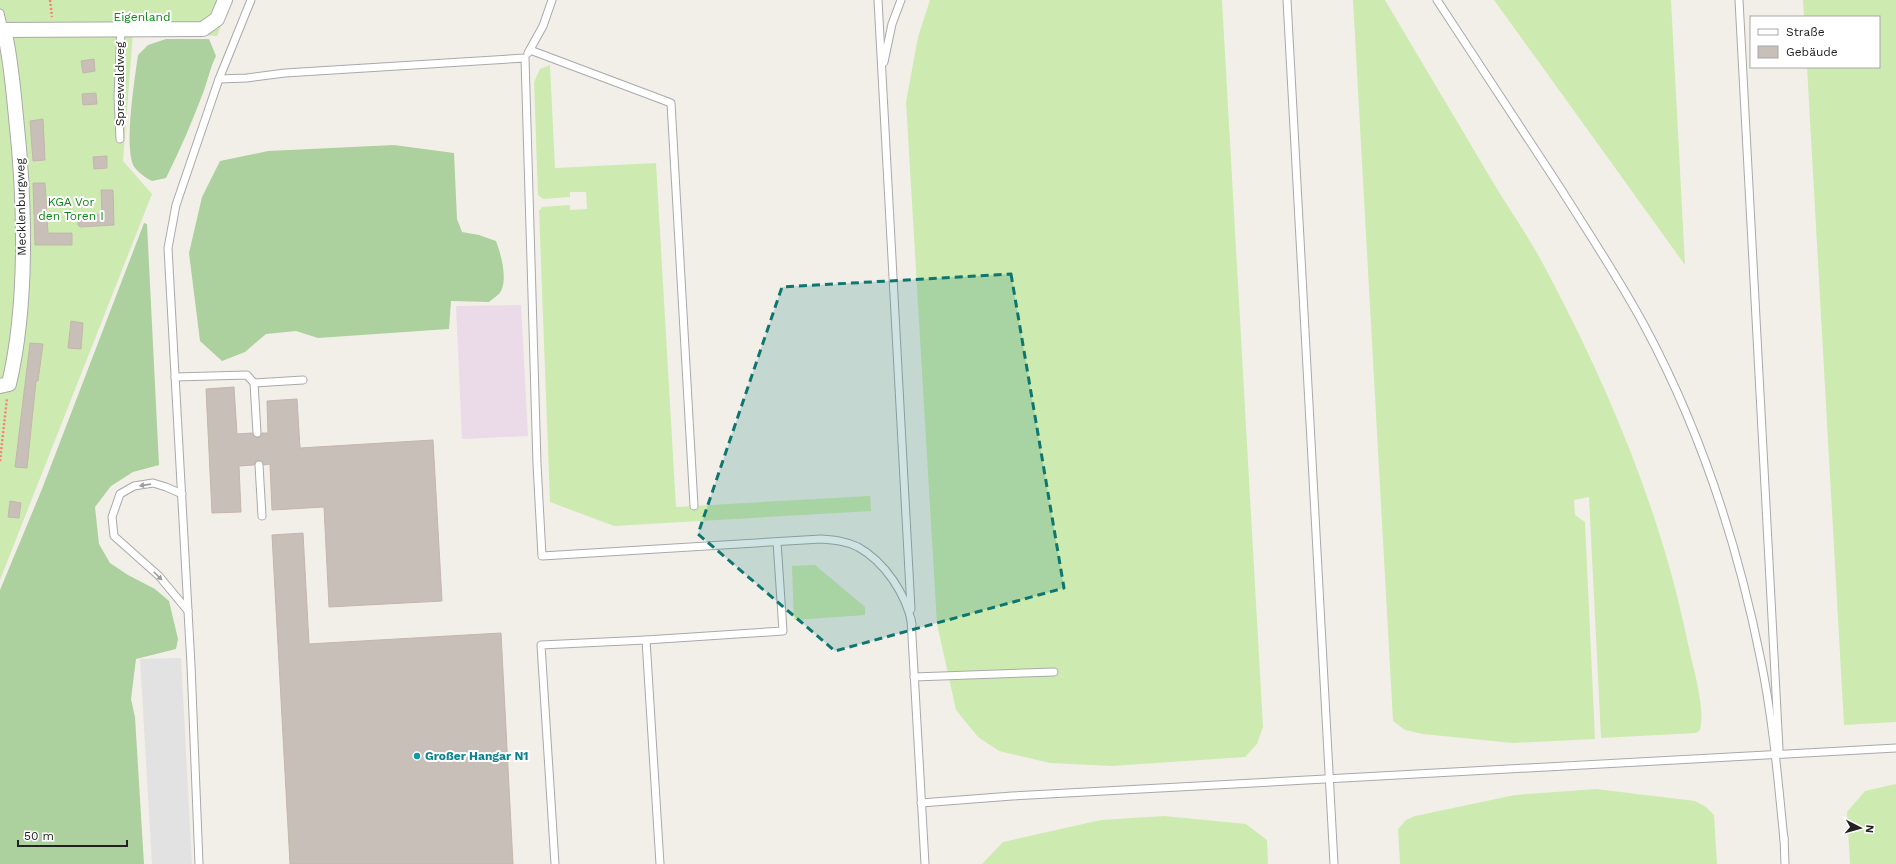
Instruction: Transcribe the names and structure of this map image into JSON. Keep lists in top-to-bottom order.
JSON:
{
  "streets": {
    "street": ["Mecklenburgweg"],
    "lane": ["Spreewaldweg"]
  },
  "parks": ["Eigenland", "KGA Vor den Toren I"],
  "places": ["Großer Hangar N1"],
  "legend": ["Straße", "Gebäude"],
  "scale_bar": "50 m",
  "north": "right"
}
